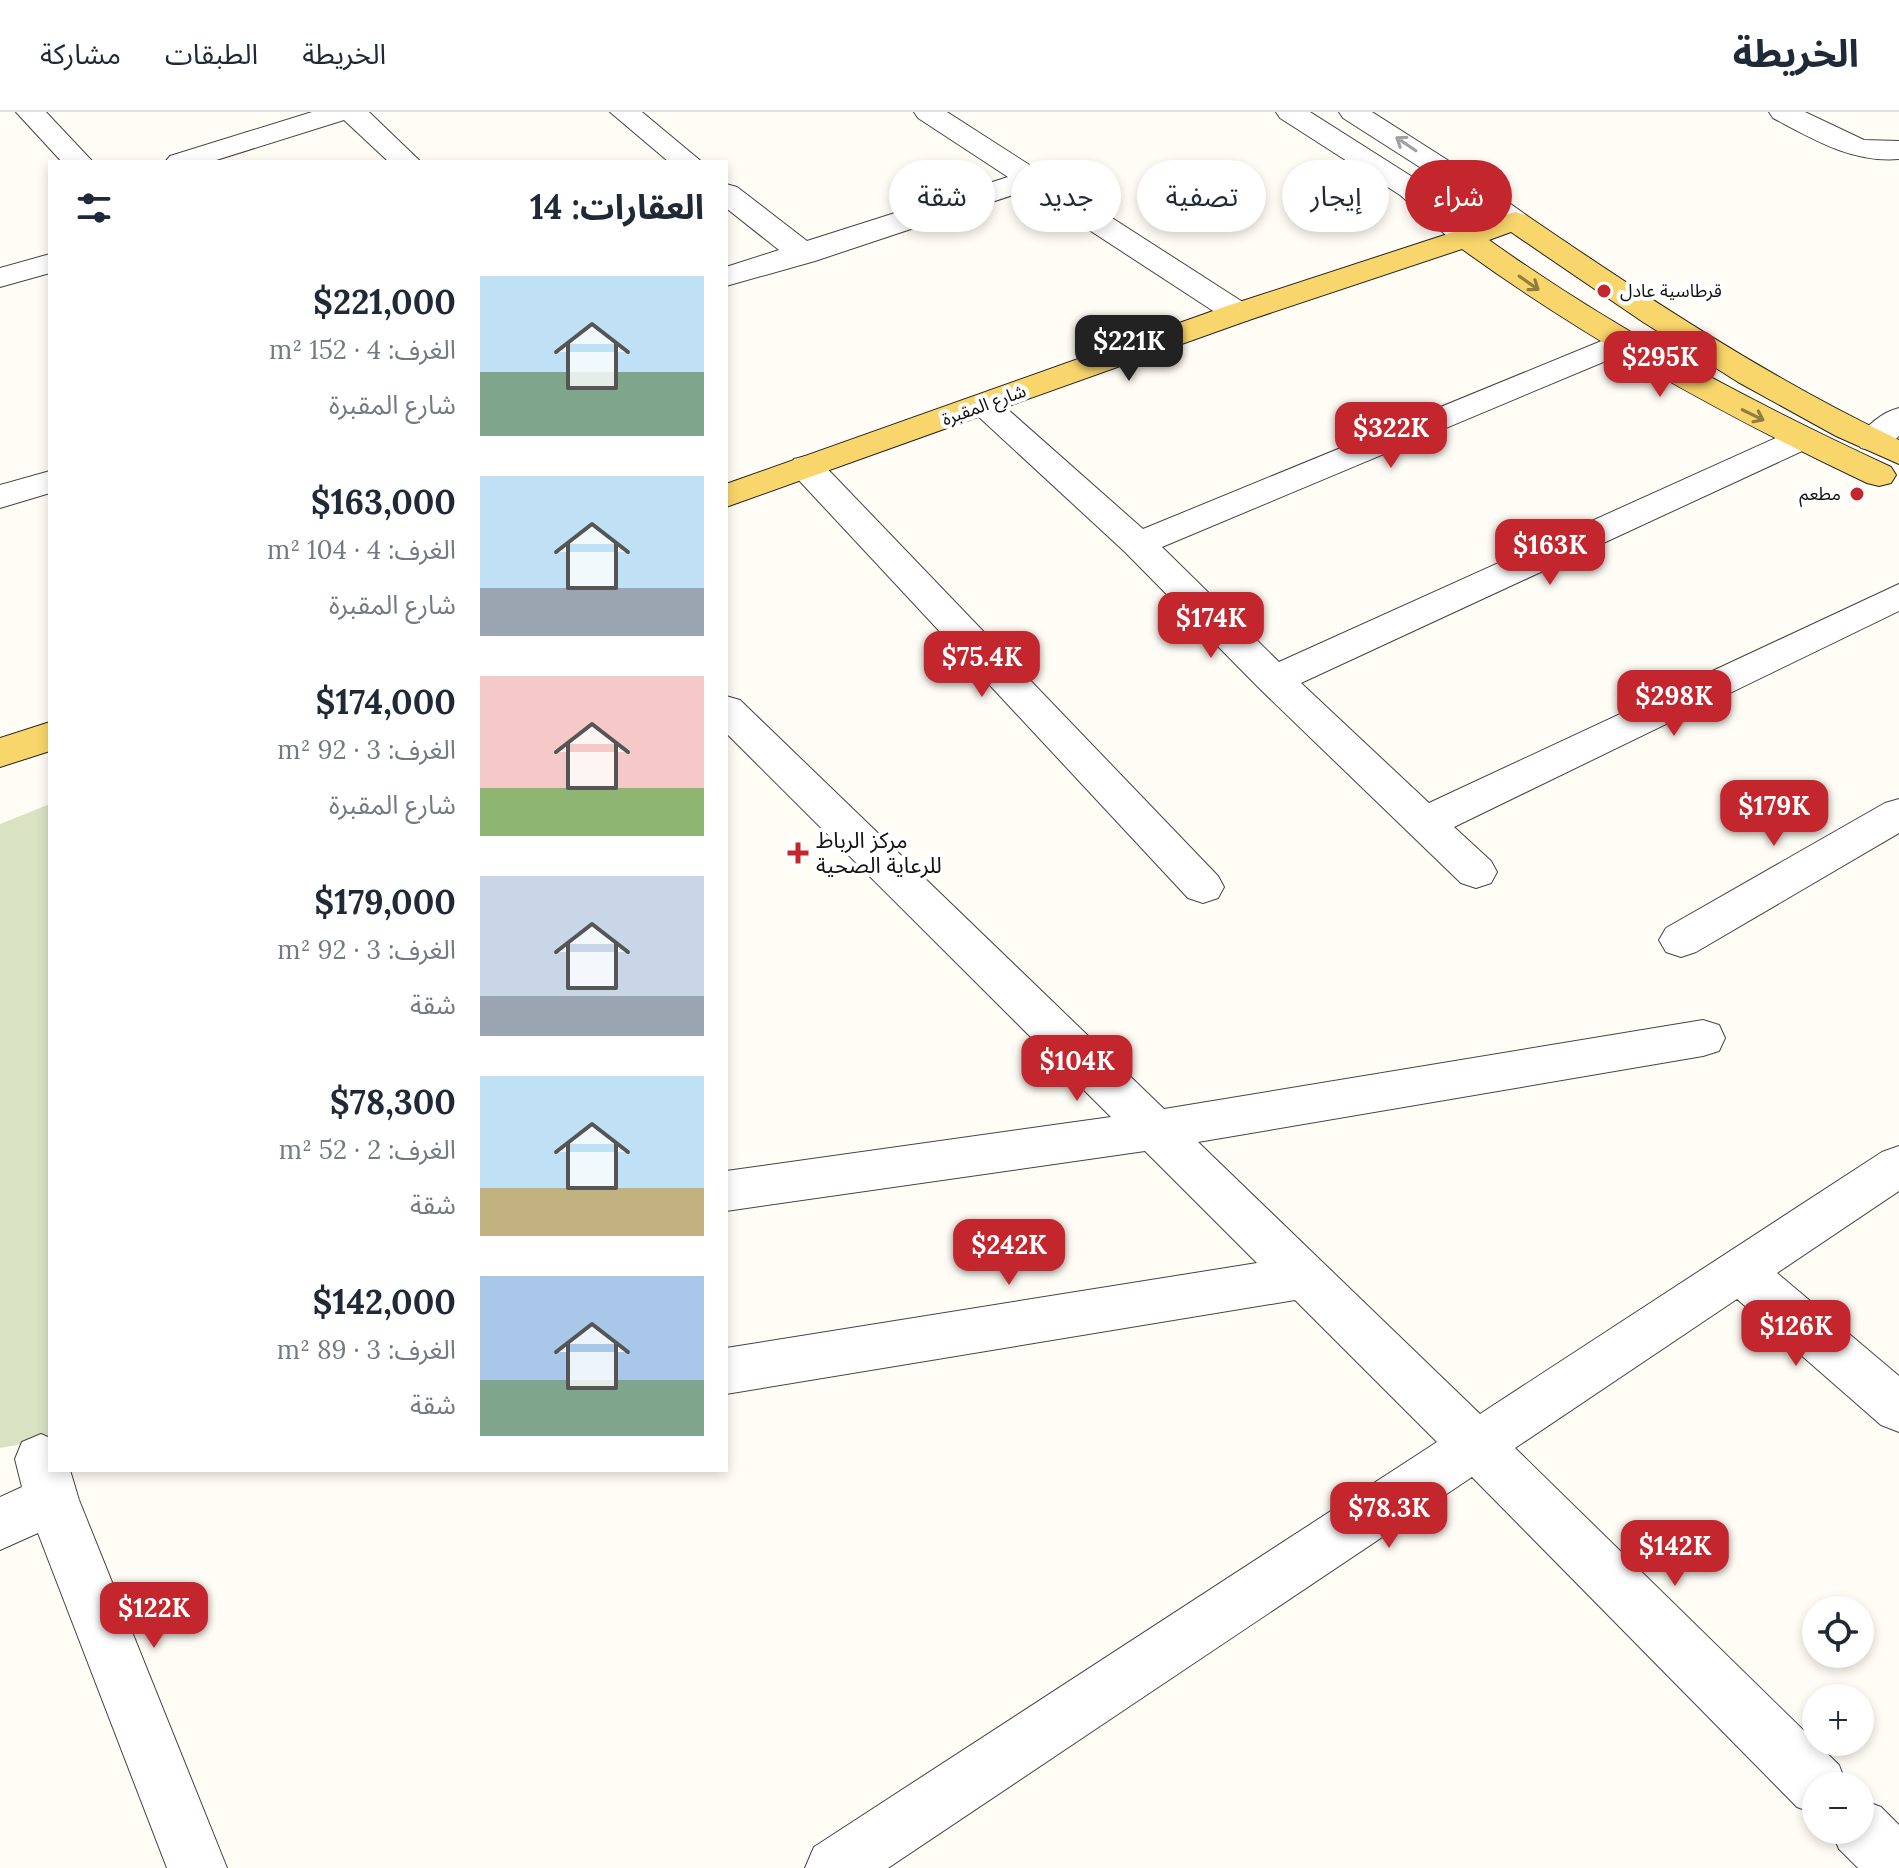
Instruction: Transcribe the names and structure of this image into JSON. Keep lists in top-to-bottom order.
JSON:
{
  "streets": {
    "main road": ["شارع المقبرة"]
  },
  "places": {
    "other": ["قرطاسية عادل", "مطعم"],
    "health": ["مركز الرباط للرعاية الصحية"]
  },
  "page": {
    "header": "الخريطة",
    "nav": ["الخريطة", "الطبقات", "مشاركة"],
    "chip": [
      "شراء",
      "إيجار",
      "تصفية",
      "جديد",
      "شقة"
    ],
    "heading": "العقارات: 14",
    "list": [
      {
        "name": "$221,000",
        "note": "الغرف: 4 · 152 m² · شارع المقبرة"
      },
      {
        "name": "$163,000",
        "note": "الغرف: 4 · 104 m² · شارع المقبرة"
      },
      {
        "name": "$174,000",
        "note": "الغرف: 3 · 92 m² · شارع المقبرة"
      },
      {
        "name": "$179,000",
        "note": "الغرف: 3 · 92 m² · شقة"
      },
      {
        "name": "$78,300",
        "note": "الغرف: 2 · 52 m² · شقة"
      },
      {
        "name": "$142,000",
        "note": "الغرف: 3 · 89 m² · شقة"
      }
    ],
    "price": [
      "$221K",
      "$295K",
      "$322K",
      "$163K",
      "$174K",
      "$75.4K",
      "$298K",
      "$179K",
      "$104K",
      "$242K",
      "$126K",
      "$78.3K",
      "$142K",
      "$122K"
    ],
    "map_buttons": ["+", "−"]
  }
}
